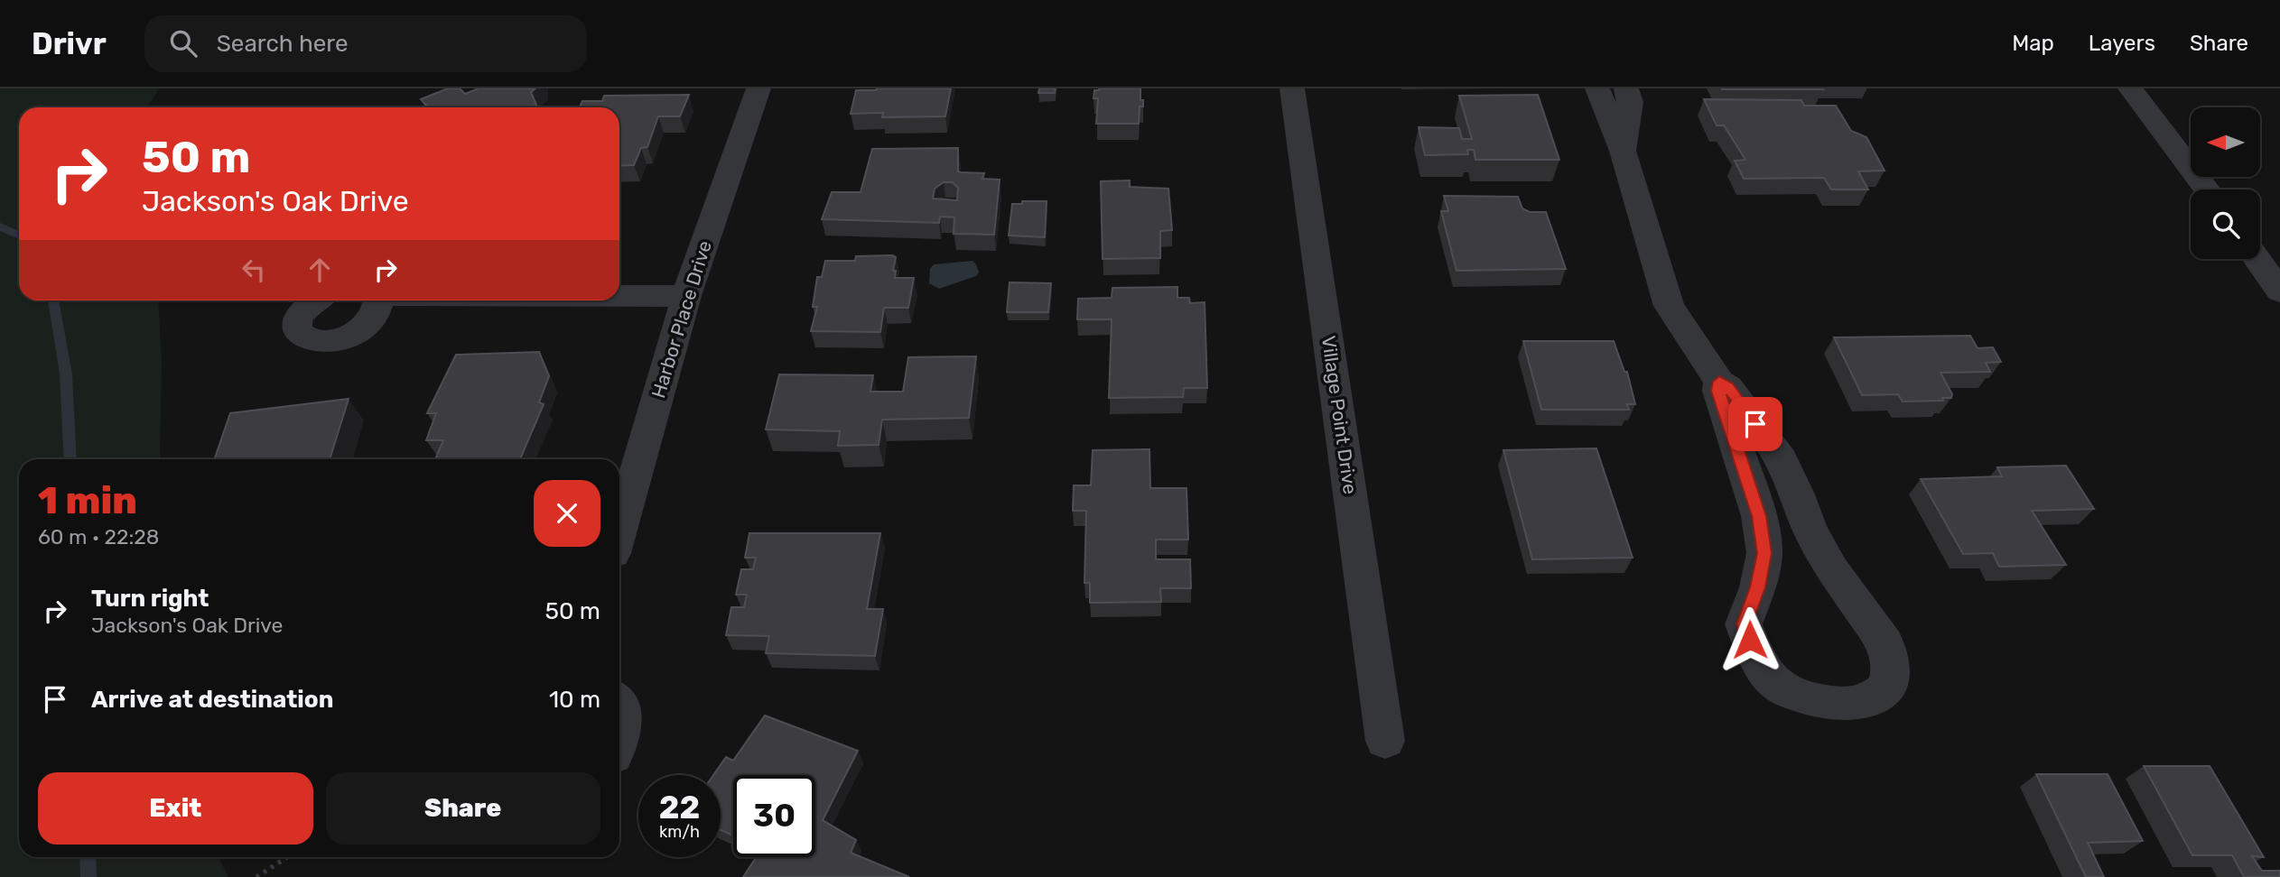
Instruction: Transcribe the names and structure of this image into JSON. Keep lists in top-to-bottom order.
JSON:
{
  "streets": {
    "street": ["Harbor Place Drive", "Village Point Drive"]
  },
  "north": "left",
  "page": {
    "header": "Drivr",
    "search": "Search here",
    "nav": ["Map", "Layers", "Share"],
    "turn": ["50 m", "Jackson's Oak Drive"],
    "heading": ["1 min", "60 m · 22:28"],
    "list": [
      {
        "name": "Turn right",
        "note": "Jackson's Oak Drive",
        "value": "50 m"
      },
      {
        "name": "Arrive at destination",
        "value": "10 m"
      }
    ],
    "buttons": ["Exit", "Share"],
    "speed": "22 km/h",
    "limit": "30"
  }
}
